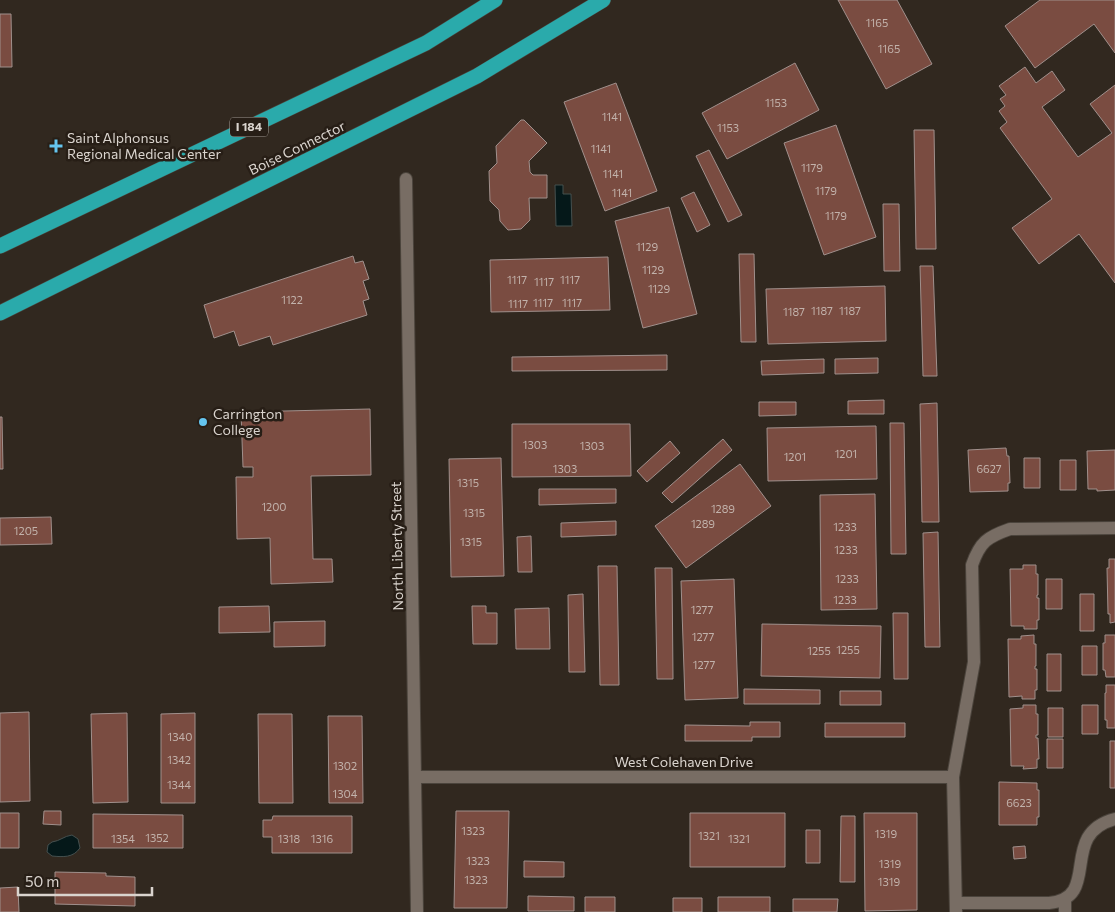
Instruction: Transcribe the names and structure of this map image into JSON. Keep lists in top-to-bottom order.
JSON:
{
  "streets": {
    "highway": ["I 184", "Boise Connector"],
    "street": ["North Liberty Street", "West Colehaven Drive"]
  },
  "crossings": [
    ["North Liberty Street", "West Colehaven Drive"]
  ],
  "places": {
    "health": ["Saint Alphonsus Regional Medical Center"],
    "other": ["Carrington College"]
  },
  "house_numbers": [
    "1165",
    "1165",
    "1153",
    "1141",
    "1153",
    "1141",
    "1179",
    "1141",
    "1179",
    "1141",
    "1179",
    "1129",
    "1129",
    "1117",
    "1117",
    "1117",
    "1129",
    "1122",
    "1117",
    "1117",
    "1117",
    "1187",
    "1187",
    "1187",
    "1303",
    "1303",
    "1201",
    "1201",
    "1303",
    "6627",
    "1315",
    "1200",
    "1289",
    "1315",
    "1289",
    "1233",
    "1205",
    "1315",
    "1233",
    "1233",
    "1233",
    "1277",
    "1277",
    "1255",
    "1255",
    "1277",
    "1340",
    "1342",
    "1302",
    "1344",
    "1304",
    "6623",
    "1323",
    "1319",
    "1321",
    "1352",
    "1354",
    "1318",
    "1316",
    "1321",
    "1323",
    "1319",
    "1323",
    "1319"
  ],
  "scale_bar": "50 m"
}
